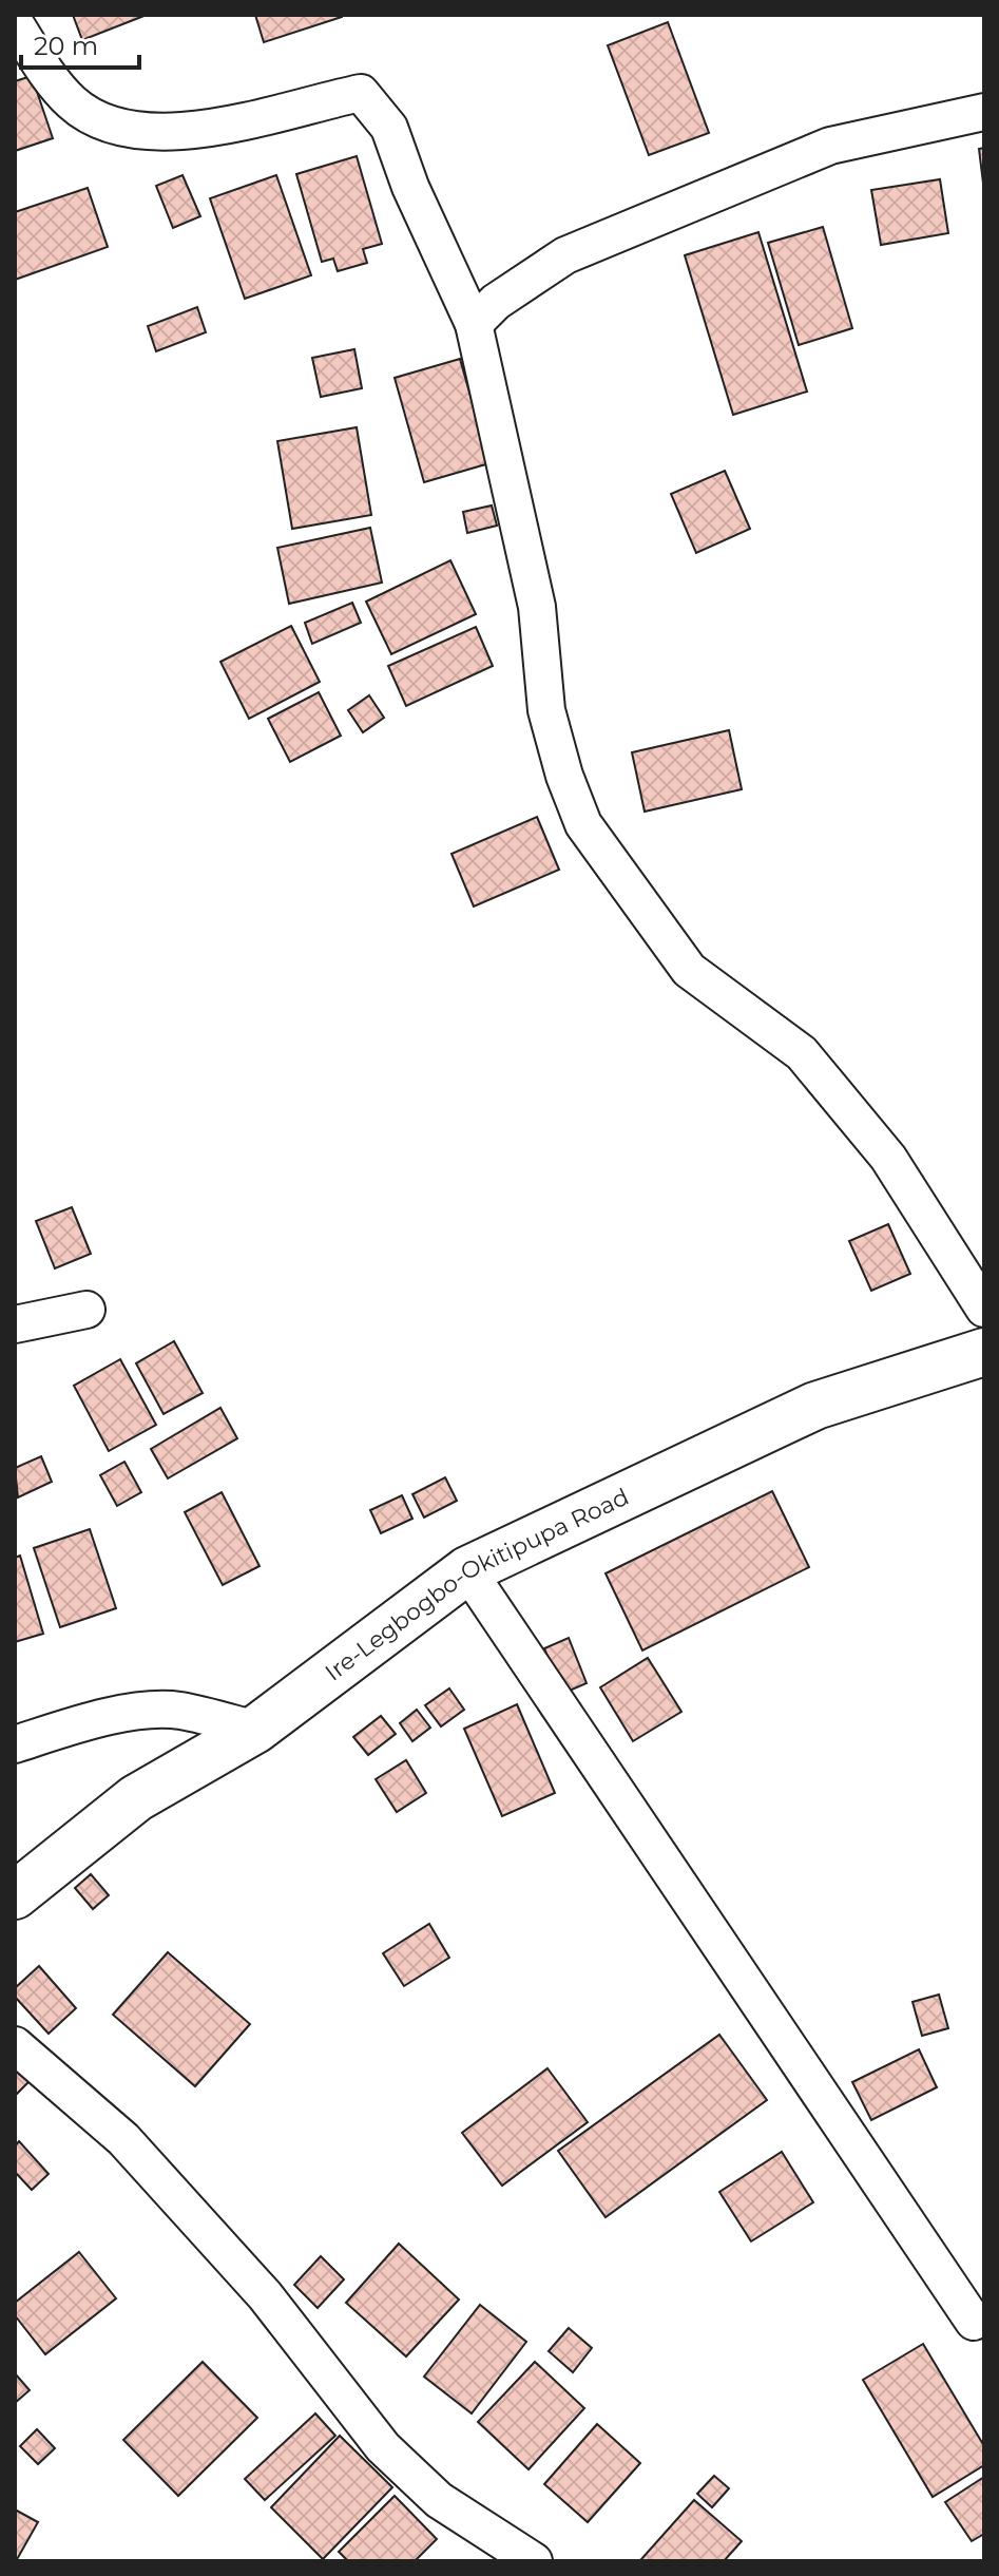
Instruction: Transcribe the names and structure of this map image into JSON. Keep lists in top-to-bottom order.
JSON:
{
  "streets": {
    "street": ["Ire-Legbogbo-Okitipupa Road"]
  },
  "scale_bar": "20 m"
}
